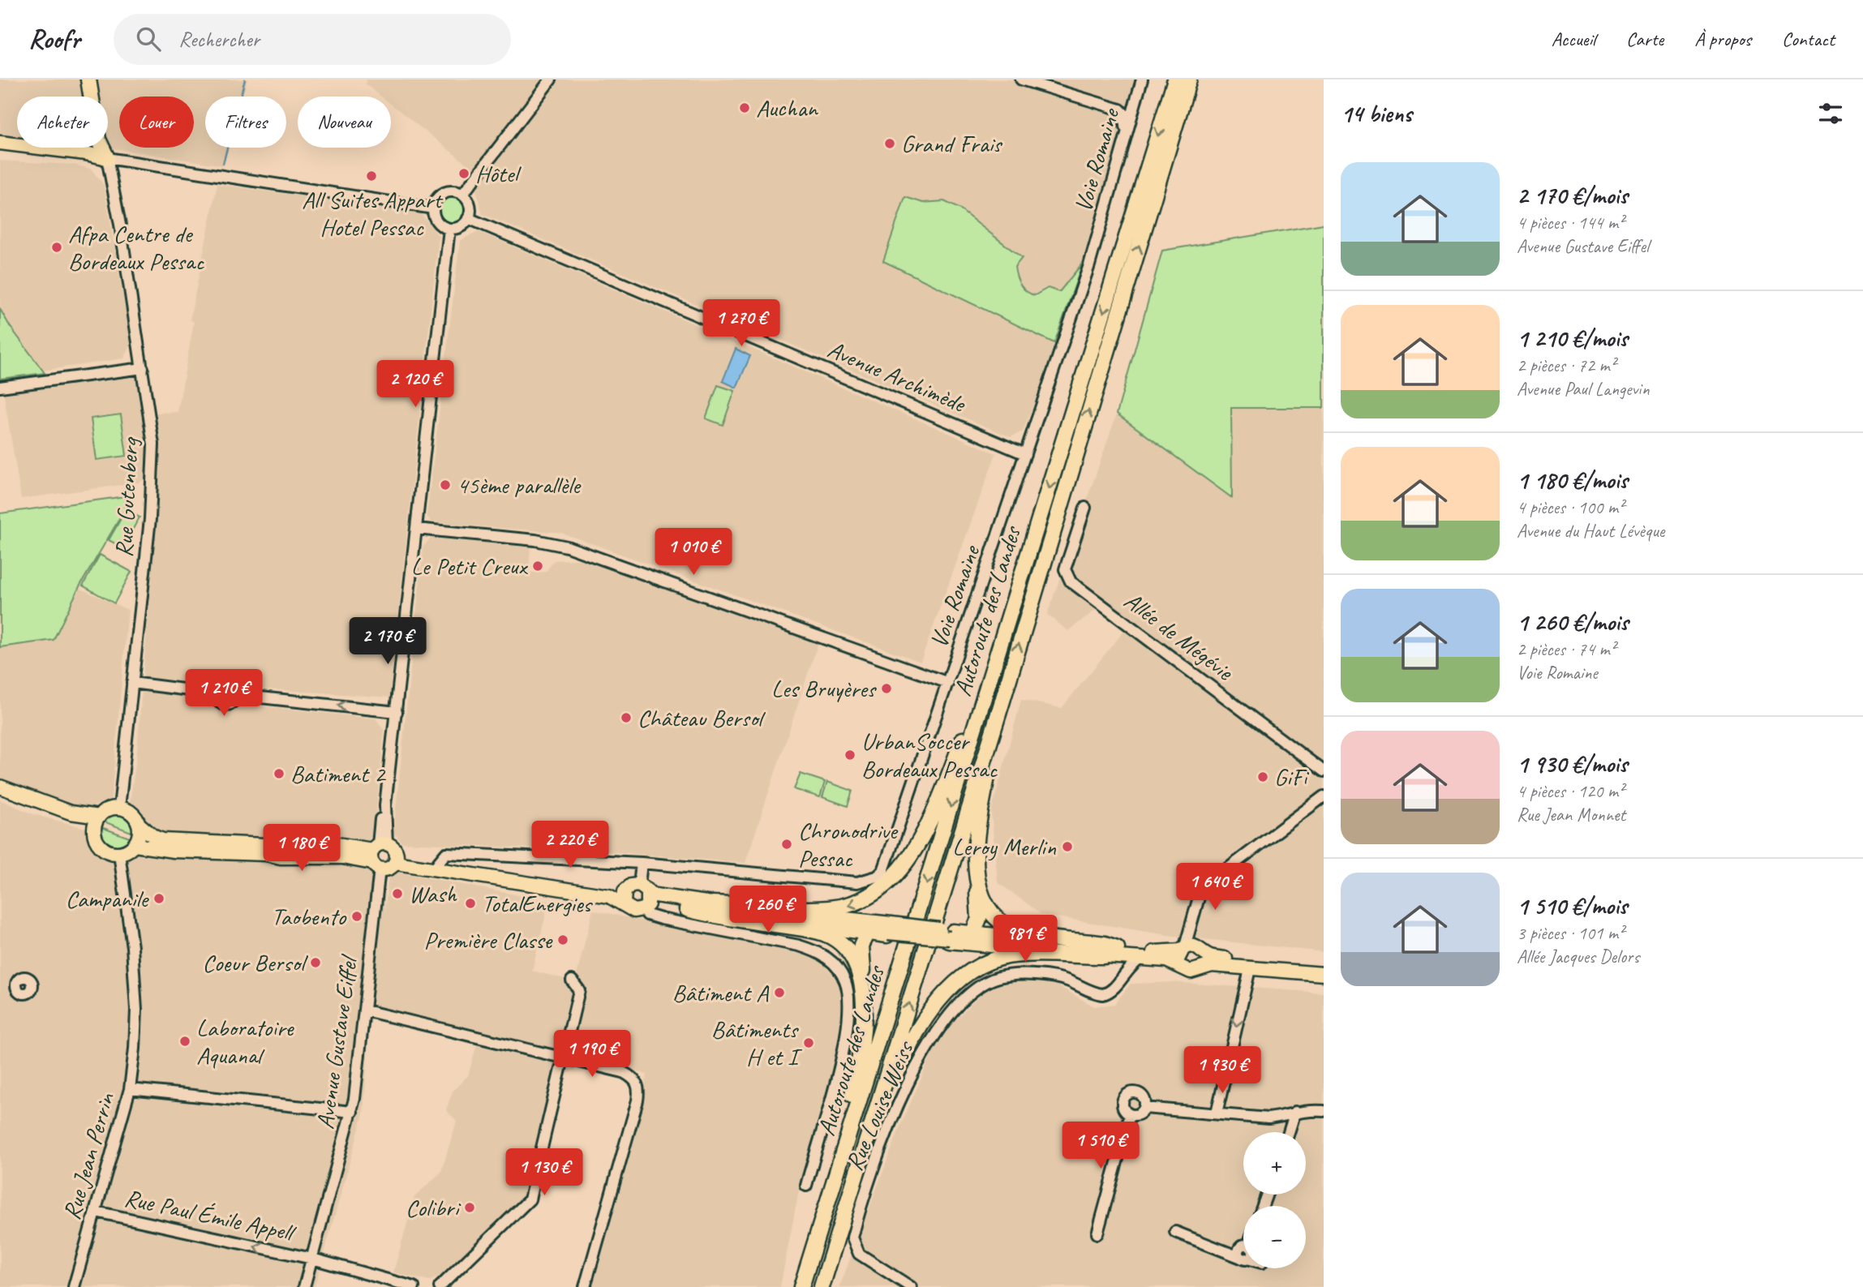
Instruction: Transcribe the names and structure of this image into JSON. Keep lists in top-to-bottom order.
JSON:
{
  "streets": {
    "highway": ["Autoroute des Landes"],
    "street": [
      "Voie Romaine",
      "Avenue Archimède",
      "Rue Gutenberg",
      "Allée de Mégévie",
      "Avenue Gustave Eiffel",
      "Rue Louise Weiss",
      "Rue Jean Perrin",
      "Rue Paul Émile Appell"
    ]
  },
  "crossings": [
    ["Voie Romaine", "Avenue Archimède"],
    ["Avenue Archimède", "Avenue Gustave Eiffel"],
    ["Avenue Gustave Eiffel", "Rue Jean Perrin"],
    ["Avenue Gustave Eiffel", "Rue Paul Émile Appell"],
    ["Rue Jean Perrin", "Rue Paul Émile Appell"]
  ],
  "one_way": ["Rue Paul Émile Appell"],
  "places": [
    "Auchan",
    "Grand Frais",
    "Hôtel",
    "All Suites Appart Hotel Pessac",
    "Afpa Centre de Bordeaux Pessac",
    "45ème parallèle",
    "Le Petit Creux",
    "Les Bruyères",
    "Château Bersol",
    "UrbanSoccer Bordeaux Pessac",
    "Batiment 2",
    "GiFi",
    "Chronodrive Pessac",
    "Leroy Merlin",
    "Wash",
    "Campanile",
    "TotalEnergies",
    "Taobento",
    "Première Classe",
    "Coeur Bersol",
    "Bâtiment A",
    "Laboratoire Aquanal",
    "Bâtiments H et I",
    "Colibri"
  ],
  "page": {
    "header": "Roofr",
    "search": "Rechercher",
    "nav": [
      "Accueil",
      "Carte",
      "À propos",
      "Contact"
    ],
    "heading": "14 biens",
    "chip": [
      "Acheter",
      "Louer",
      "Filtres",
      "Nouveau"
    ],
    "list": [
      {
        "name": "2 170 €/mois",
        "note": "4 pièces · 144 m² · Avenue Gustave Eiffel"
      },
      {
        "name": "1 210 €/mois",
        "note": "2 pièces · 72 m² · Avenue Paul Langevin"
      },
      {
        "name": "1 180 €/mois",
        "note": "4 pièces · 100 m² · Avenue du Haut Lévèque"
      },
      {
        "name": "1 260 €/mois",
        "note": "2 pièces · 74 m² · Voie Romaine"
      },
      {
        "name": "1 930 €/mois",
        "note": "4 pièces · 120 m² · Rue Jean Monnet"
      },
      {
        "name": "1 510 €/mois",
        "note": "3 pièces · 101 m² · Allée Jacques Delors"
      }
    ],
    "price": [
      "1 270 €",
      "2 120 €",
      "1 010 €",
      "2 170 €",
      "1 210 €",
      "2 220 €",
      "1 180 €",
      "1 640 €",
      "1 260 €",
      "981 €",
      "1 190 €",
      "1 930 €",
      "1 510 €",
      "1 130 €"
    ],
    "map_buttons": ["+", "−"]
  }
}
